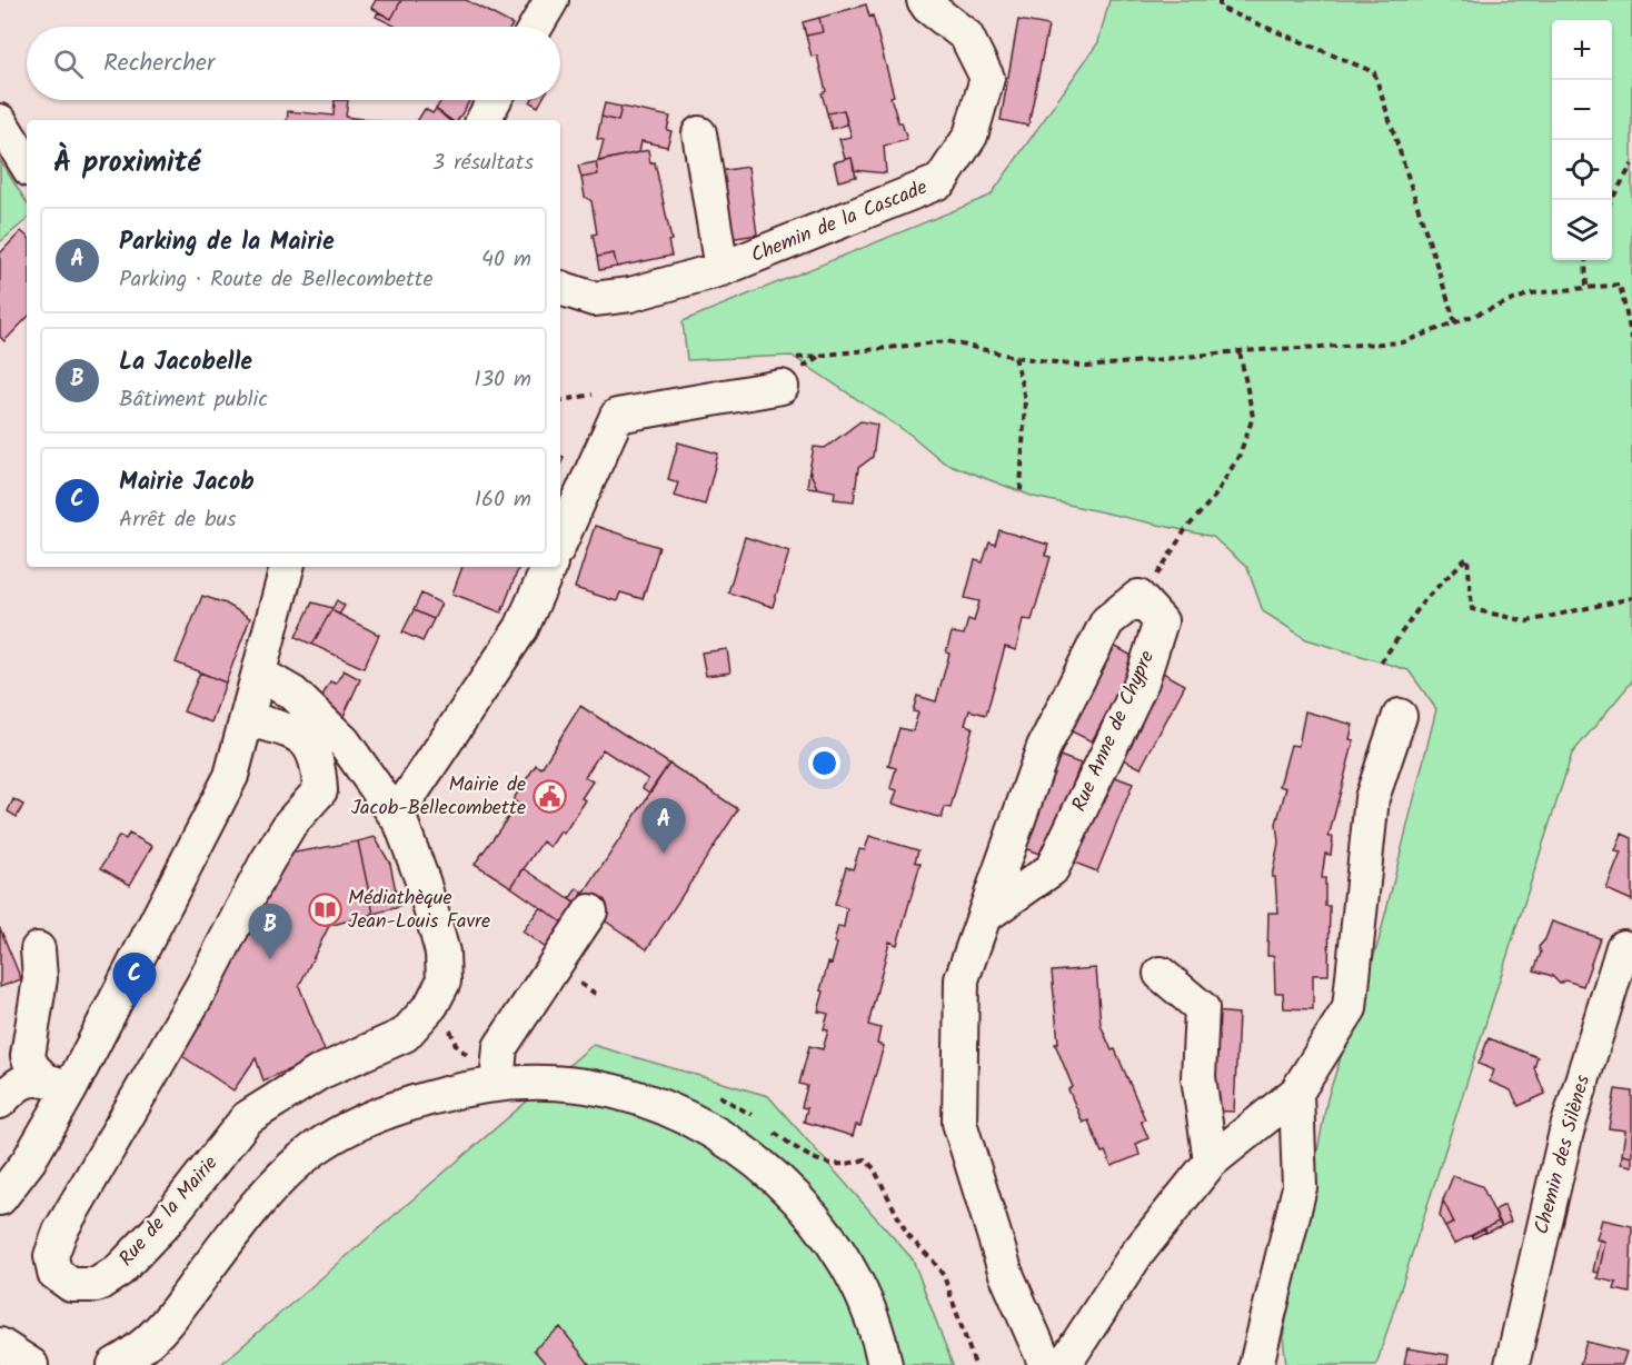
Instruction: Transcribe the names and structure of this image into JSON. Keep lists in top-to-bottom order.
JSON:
{
  "streets": {
    "street": [
      "Chemin de la Cascade",
      "Rue Anne de Chypre",
      "Chemin des Silènes",
      "Rue de la Mairie"
    ]
  },
  "places": {
    "public building": ["Mairie de Jacob-Bellecombette"],
    "library": ["Médiathèque Jean-Louis Favre"]
  },
  "page": {
    "map_buttons": ["+", "−"],
    "search": "Rechercher",
    "heading": ["À proximité", "3 résultats"],
    "list": [
      {
        "mark": "A",
        "name": "Parking de la Mairie",
        "note": "Parking · Route de Bellecombette",
        "value": "40 m"
      },
      {
        "mark": "B",
        "name": "La Jacobelle",
        "note": "Bâtiment public",
        "value": "130 m"
      },
      {
        "mark": "C",
        "name": "Mairie Jacob",
        "note": "Arrêt de bus",
        "value": "160 m"
      }
    ],
    "pins": ["A", "B", "C"]
  }
}
